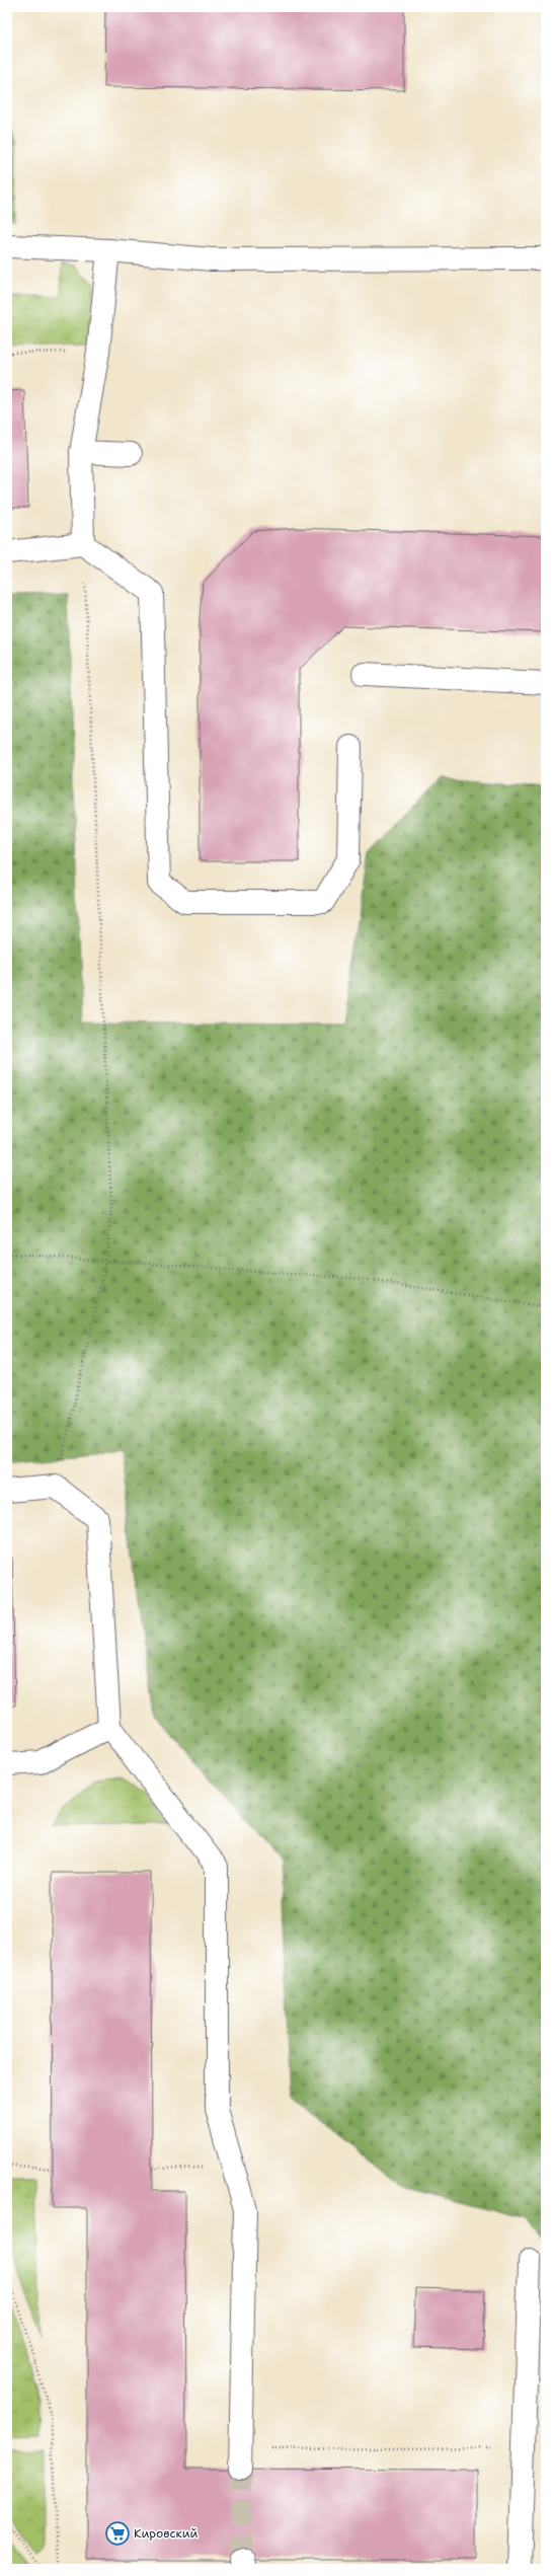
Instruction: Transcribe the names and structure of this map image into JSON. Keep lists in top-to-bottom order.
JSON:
{
  "places": {
    "supermarket": ["Кировский"]
  }
}
